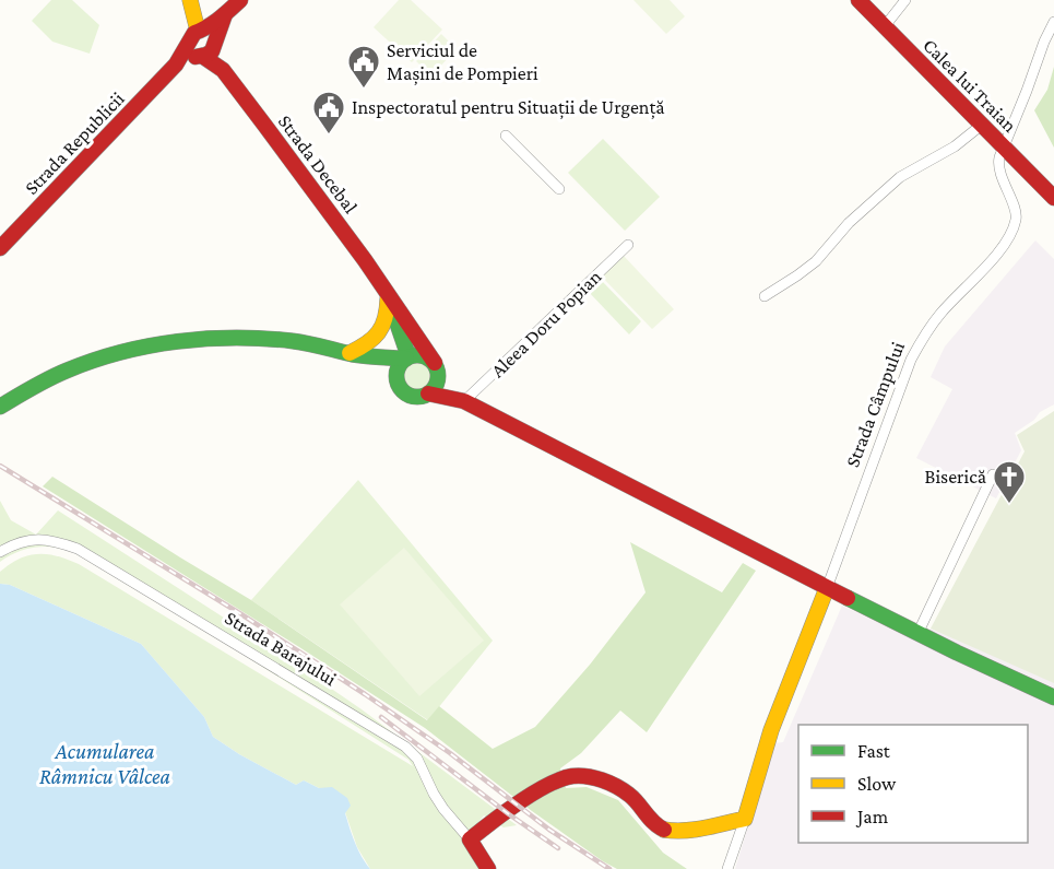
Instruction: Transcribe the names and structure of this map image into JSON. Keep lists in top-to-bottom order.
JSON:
{
  "streets": {
    "main road": [
      "Calea lui Traian",
      "Strada Republicii",
      "Strada Decebal",
      "Strada Barajului"
    ],
    "street": ["Aleea Doru Popian", "Strada Câmpului"]
  },
  "crossings": [
    ["Calea lui Traian", "Strada Câmpului"],
    ["Strada Republicii", "Strada Decebal"]
  ],
  "water": ["Acumularea Râmnicu Vâlcea"],
  "places": {
    "public building": ["Serviciul de Mașini de Pompieri", "Inspectoratul pentru Situații de Urgență"],
    "church": ["Biserică"]
  },
  "legend": ["Fast", "Slow", "Jam"]
}
